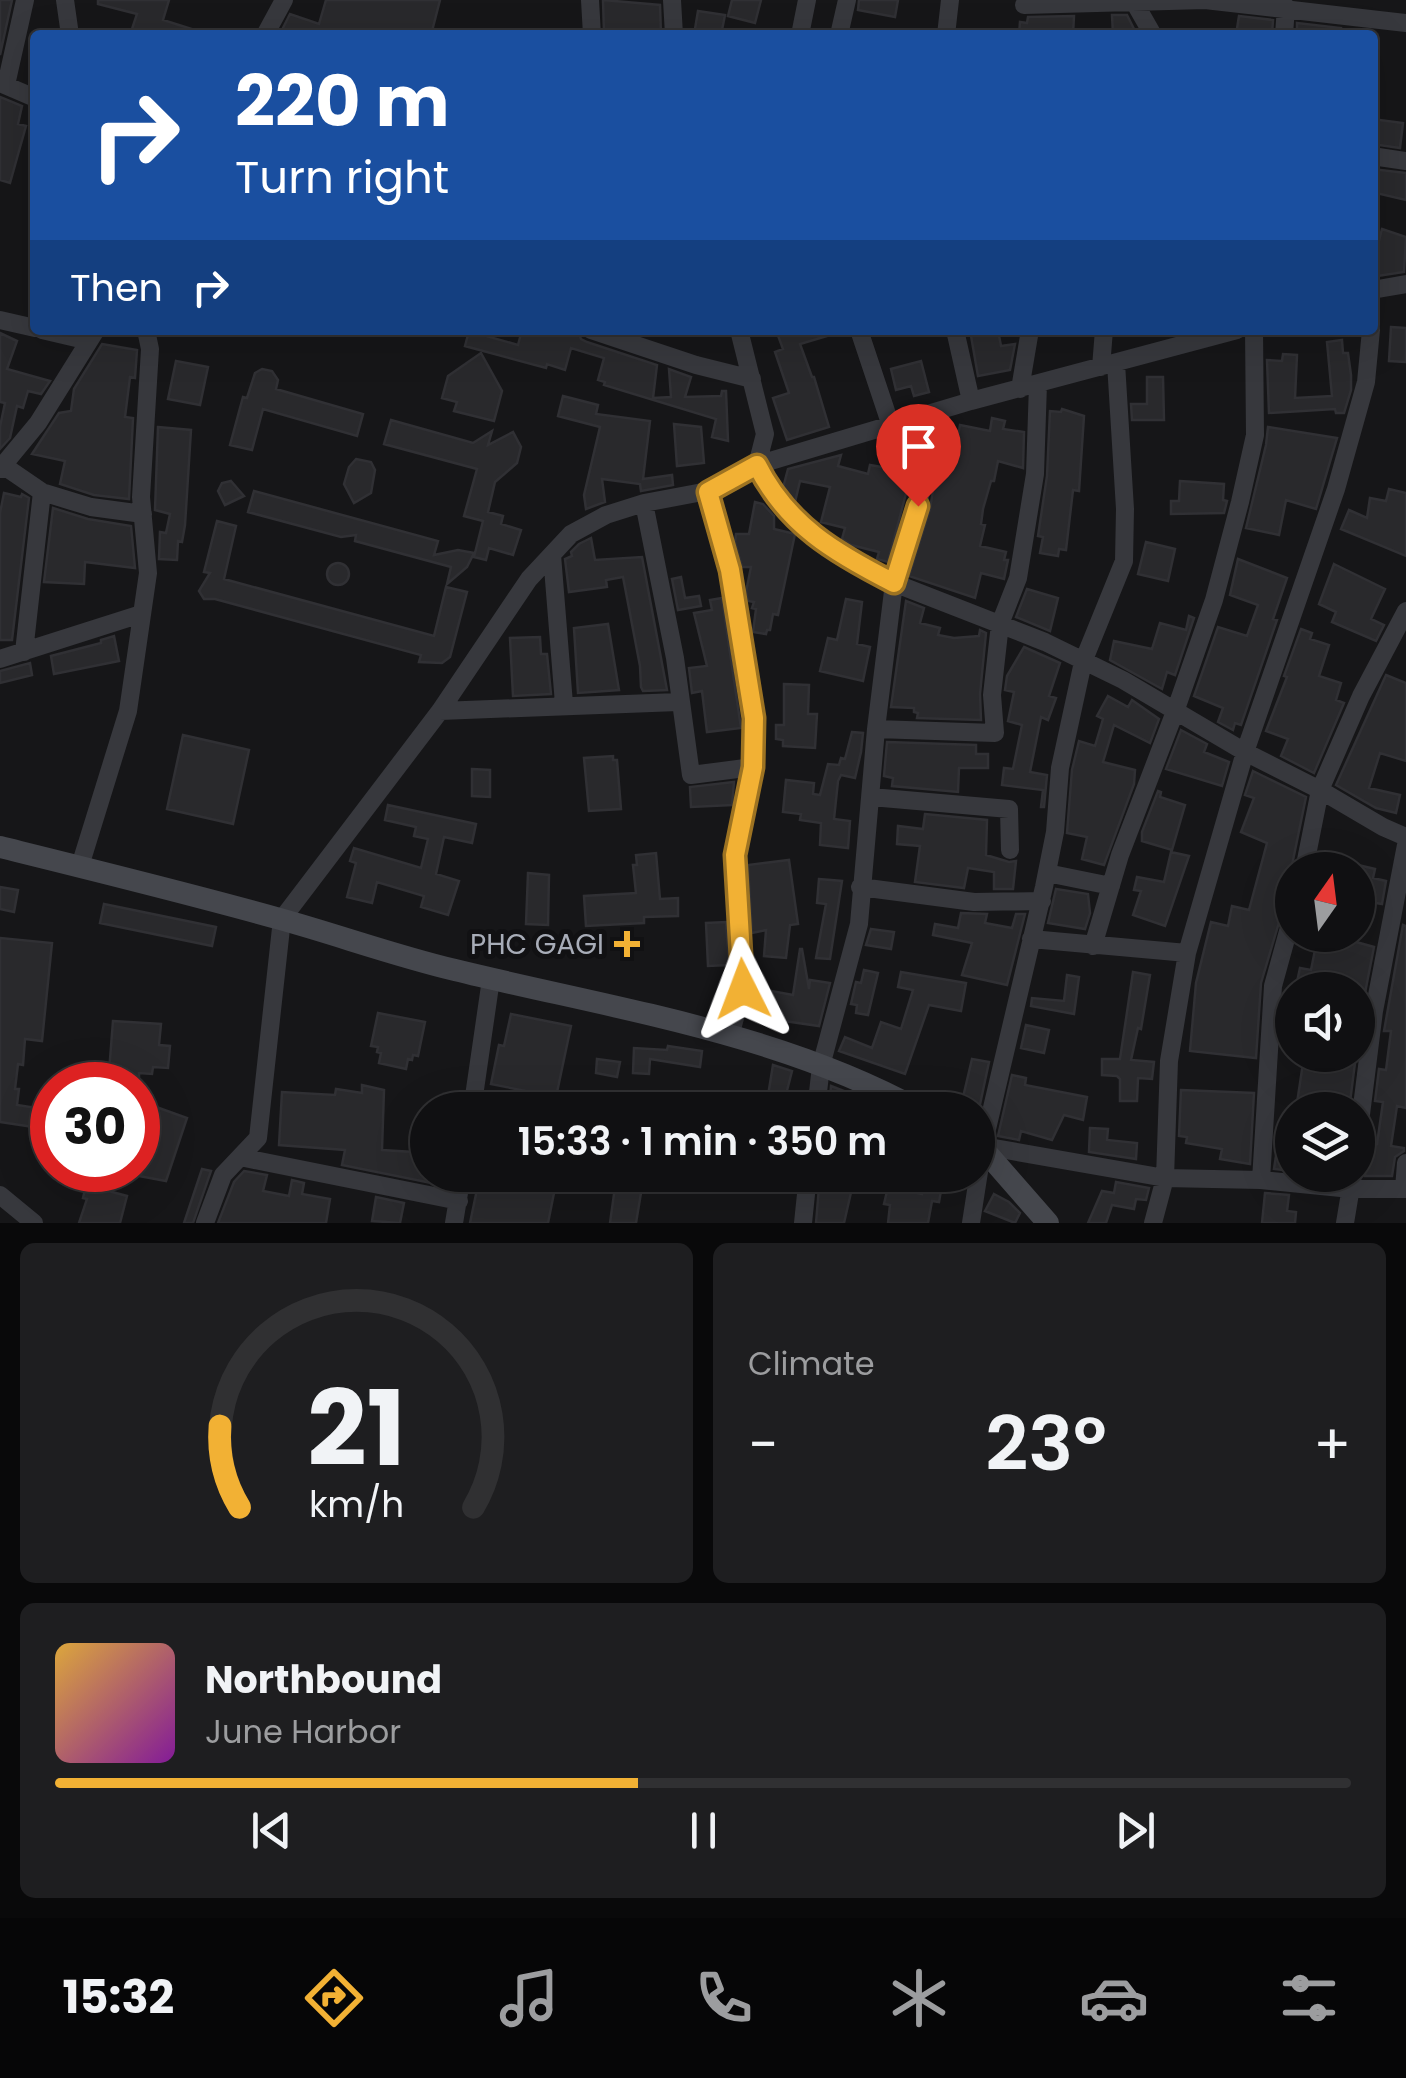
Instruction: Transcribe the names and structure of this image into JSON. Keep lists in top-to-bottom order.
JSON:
{
  "places": {
    "health": ["PHC GAGI"]
  },
  "north": "top",
  "page": {
    "turn": ["220 m", "Turn right"],
    "then": "Then",
    "limit": "30",
    "trip": "15:33 · 1 min · 350 m",
    "tile": "Climate",
    "heat": ["−", "23°", "+"],
    "song": ["Northbound", "June Harbor"],
    "tabs": "15:32",
    "gauge": ["21", "km/h"]
  }
}
